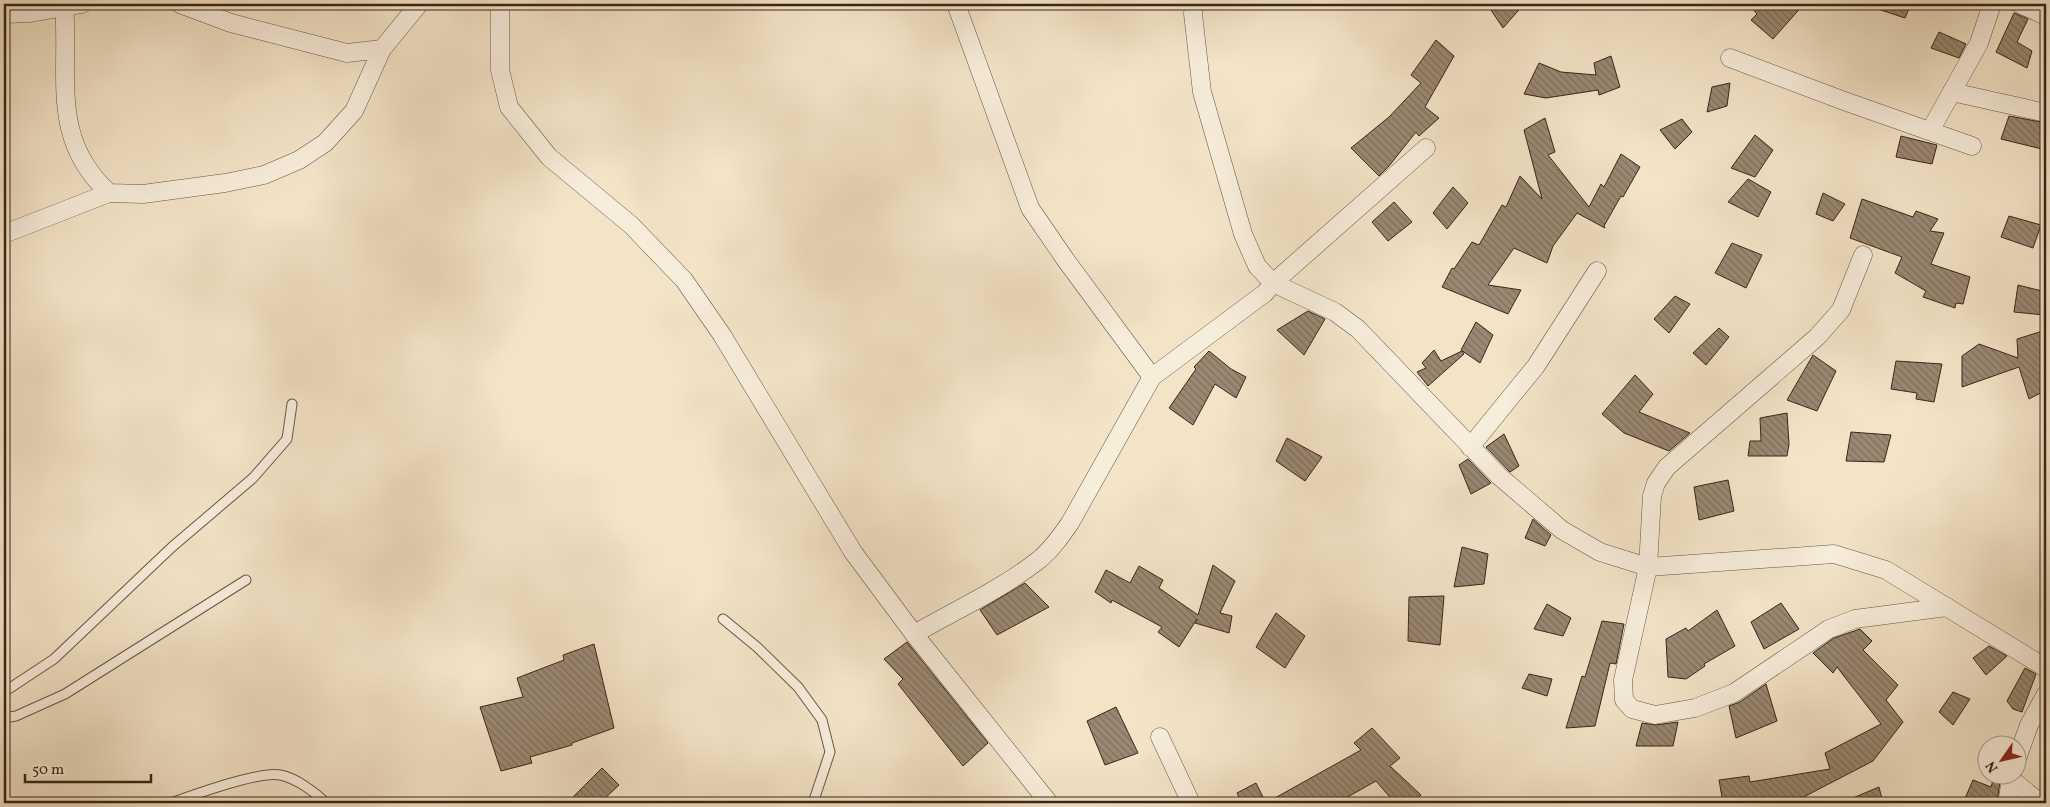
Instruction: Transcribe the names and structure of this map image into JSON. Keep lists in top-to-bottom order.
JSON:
{
  "scale_bar": "50 m",
  "north": "bottom left"
}
